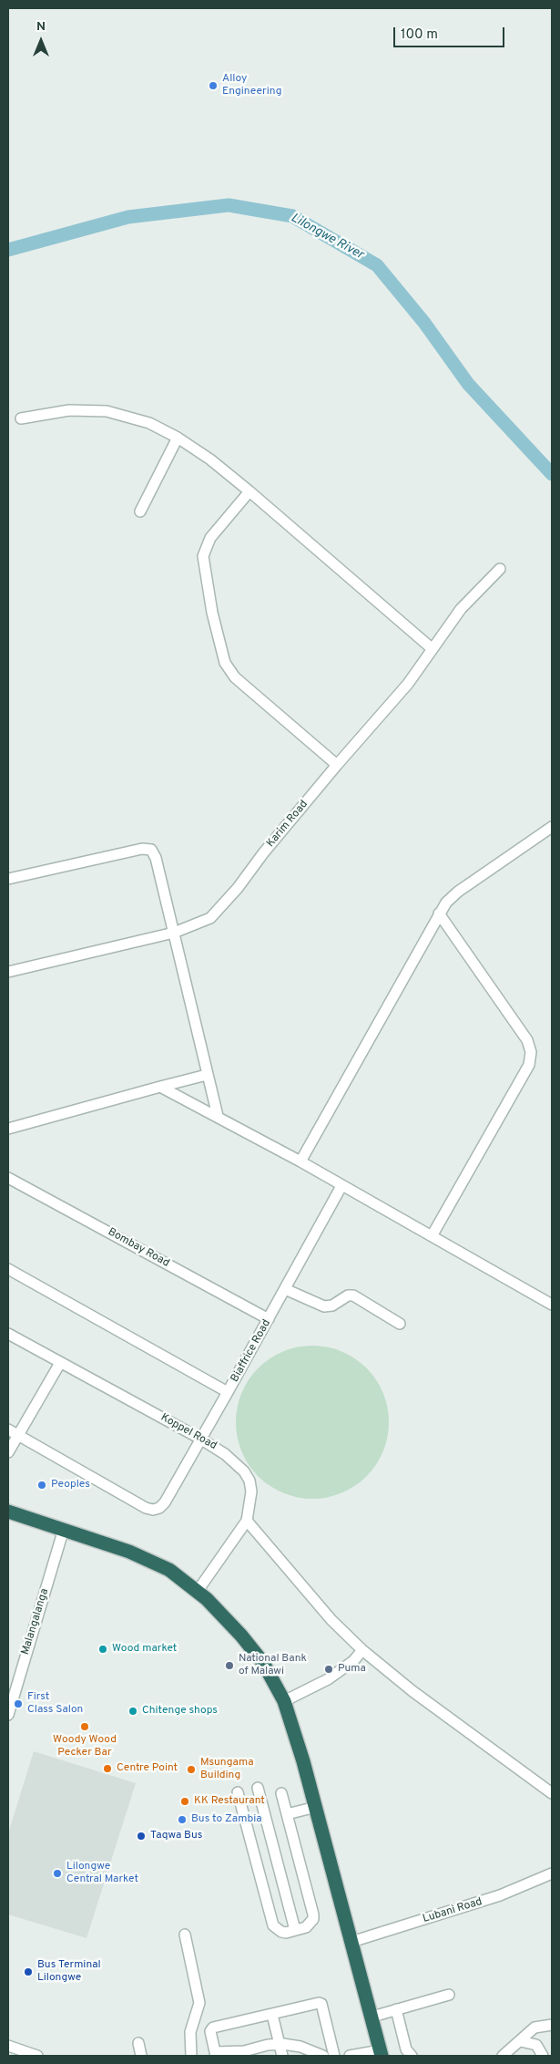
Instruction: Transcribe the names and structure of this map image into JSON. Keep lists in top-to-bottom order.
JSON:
{
  "streets": {
    "street": [
      "Karim Road",
      "Bombay Road",
      "Biaffrice Road",
      "Koppel Road",
      "Malangalanga",
      "Lubani Road"
    ]
  },
  "crossings": [
    ["Bombay Road", "Biaffrice Road"],
    ["Biaffrice Road", "Koppel Road"]
  ],
  "water": ["Lilongwe River"],
  "places": [
    "Alloy Engineering",
    "Peoples",
    "Wood market",
    "National Bank of Malawi",
    "Puma",
    "First Class Salon",
    "Chitenge shops",
    "Woody Wood Pecker Bar",
    "Centre Point",
    "Msungama Building",
    "KK Restaurant",
    "Bus to Zambia",
    "Taqwa Bus",
    "Lilongwe Central Market",
    "Bus Terminal Lilongwe"
  ],
  "scale_bar": "100 m",
  "north": "top"
}
